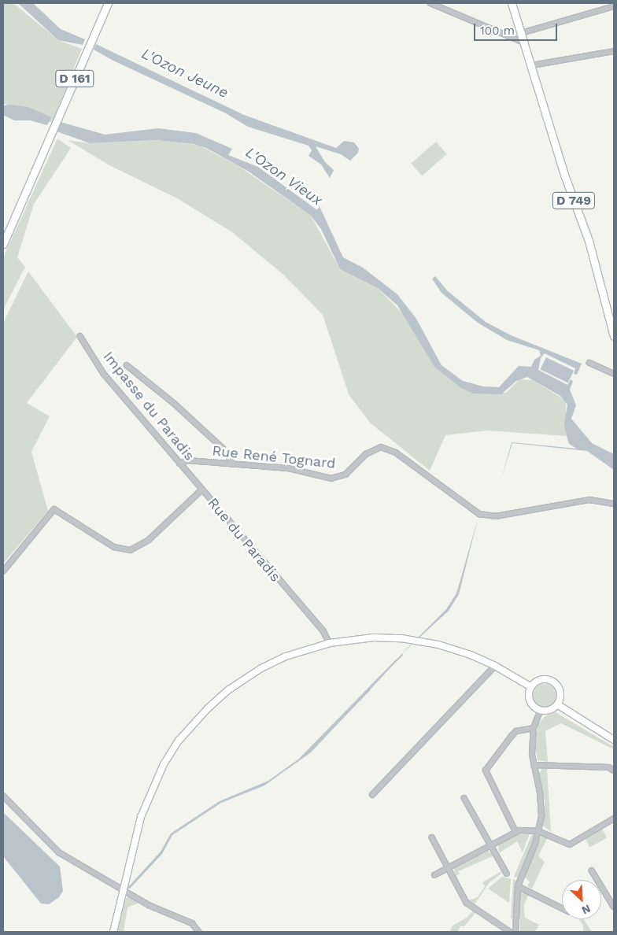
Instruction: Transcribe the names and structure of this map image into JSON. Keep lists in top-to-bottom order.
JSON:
{
  "streets": {
    "main road": ["D 161", "D 749"],
    "street": ["Impasse du Paradis", "Rue René Tognard", "Rue du Paradis"]
  },
  "crossings": [
    ["Impasse du Paradis", "Rue René Tognard"],
    ["Impasse du Paradis", "Rue du Paradis"]
  ],
  "water": ["L'Ozon Jeune", "L'Ozon Vieux"],
  "scale_bar": "100 m",
  "north": "bottom right"
}
